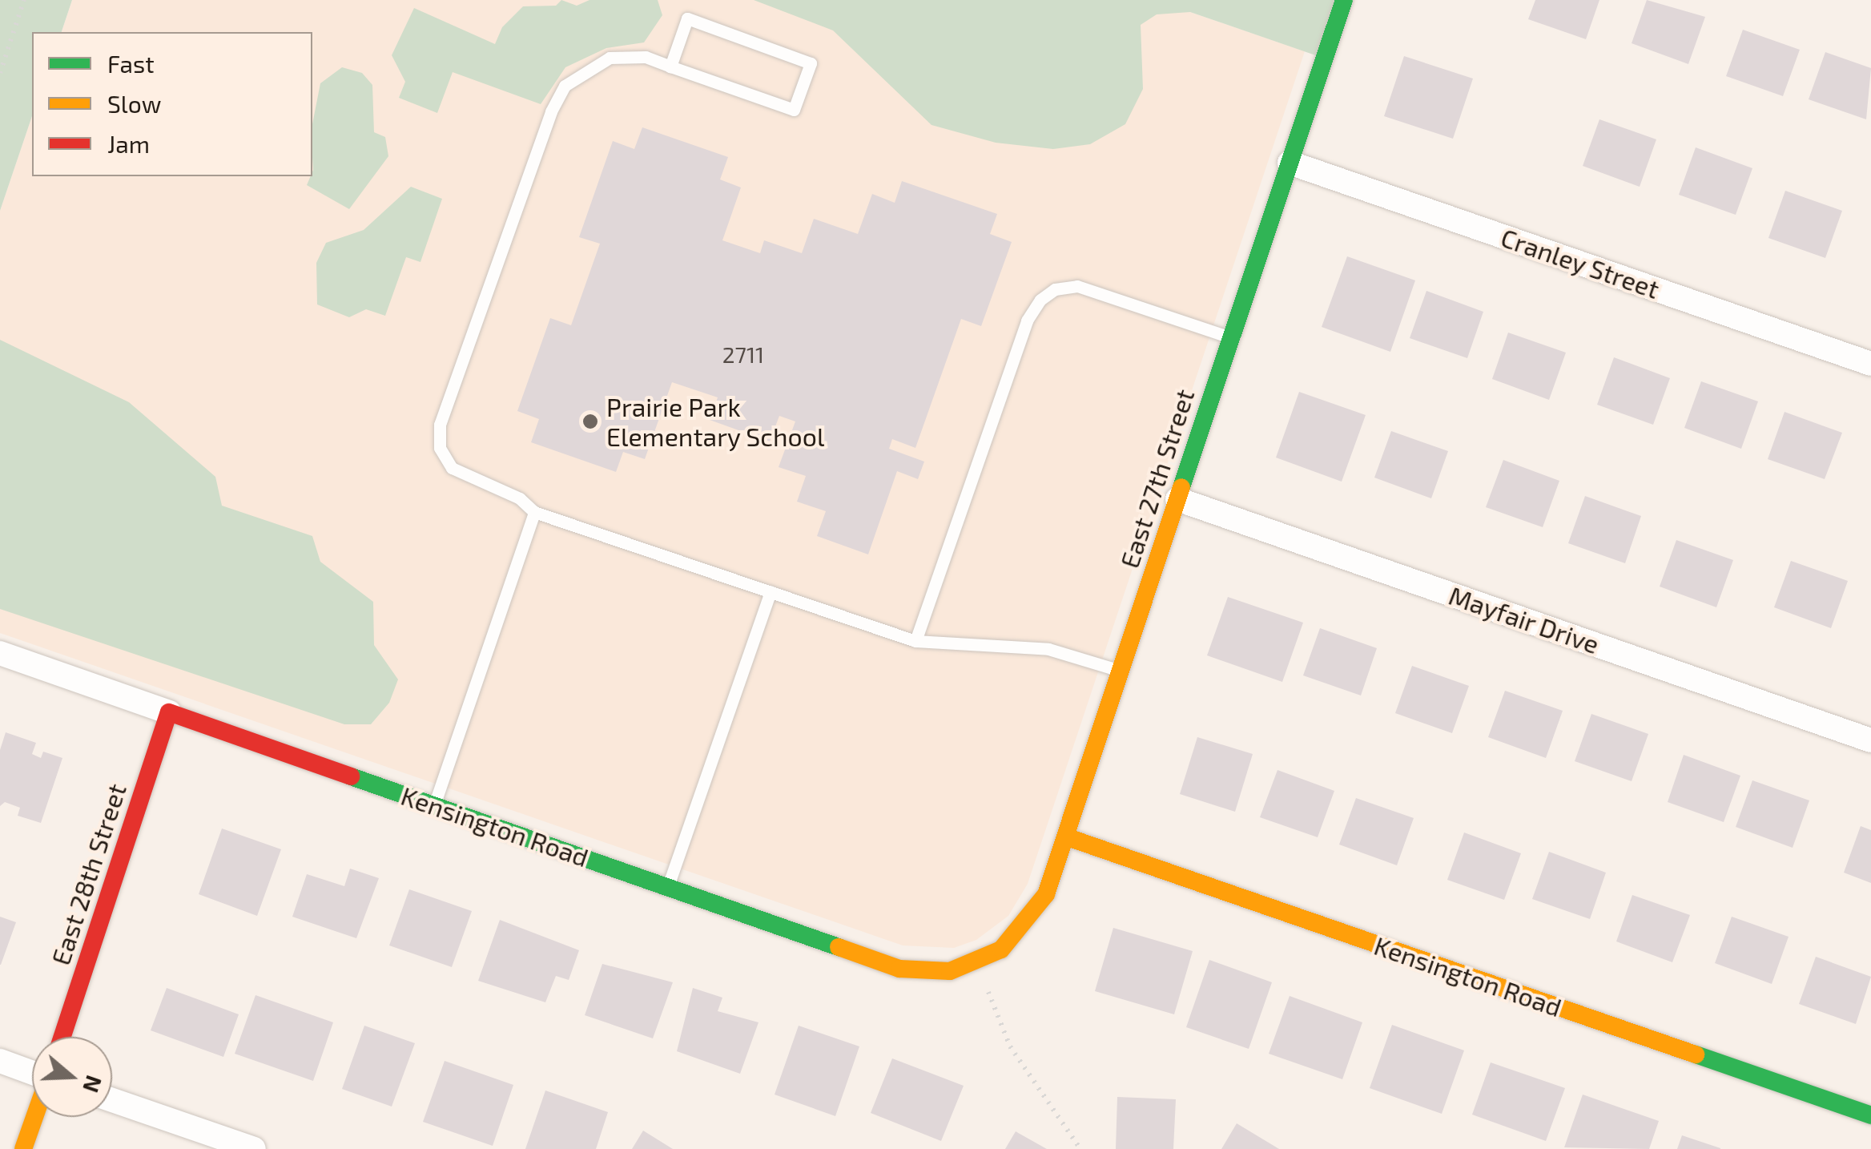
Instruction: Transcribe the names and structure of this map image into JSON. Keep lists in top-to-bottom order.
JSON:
{
  "streets": {
    "street": [
      "Cranley Street",
      "East 27th Street",
      "Mayfair Drive",
      "Kensington Road",
      "East 28th Street"
    ]
  },
  "crossings": [
    ["Cranley Street", "East 27th Street"],
    ["East 27th Street", "Mayfair Drive"],
    ["East 27th Street", "Kensington Road"],
    ["Kensington Road", "East 28th Street"]
  ],
  "places": ["Prairie Park Elementary School"],
  "house_numbers": ["2711"],
  "legend": ["Fast", "Slow", "Jam"],
  "north": "right"
}
